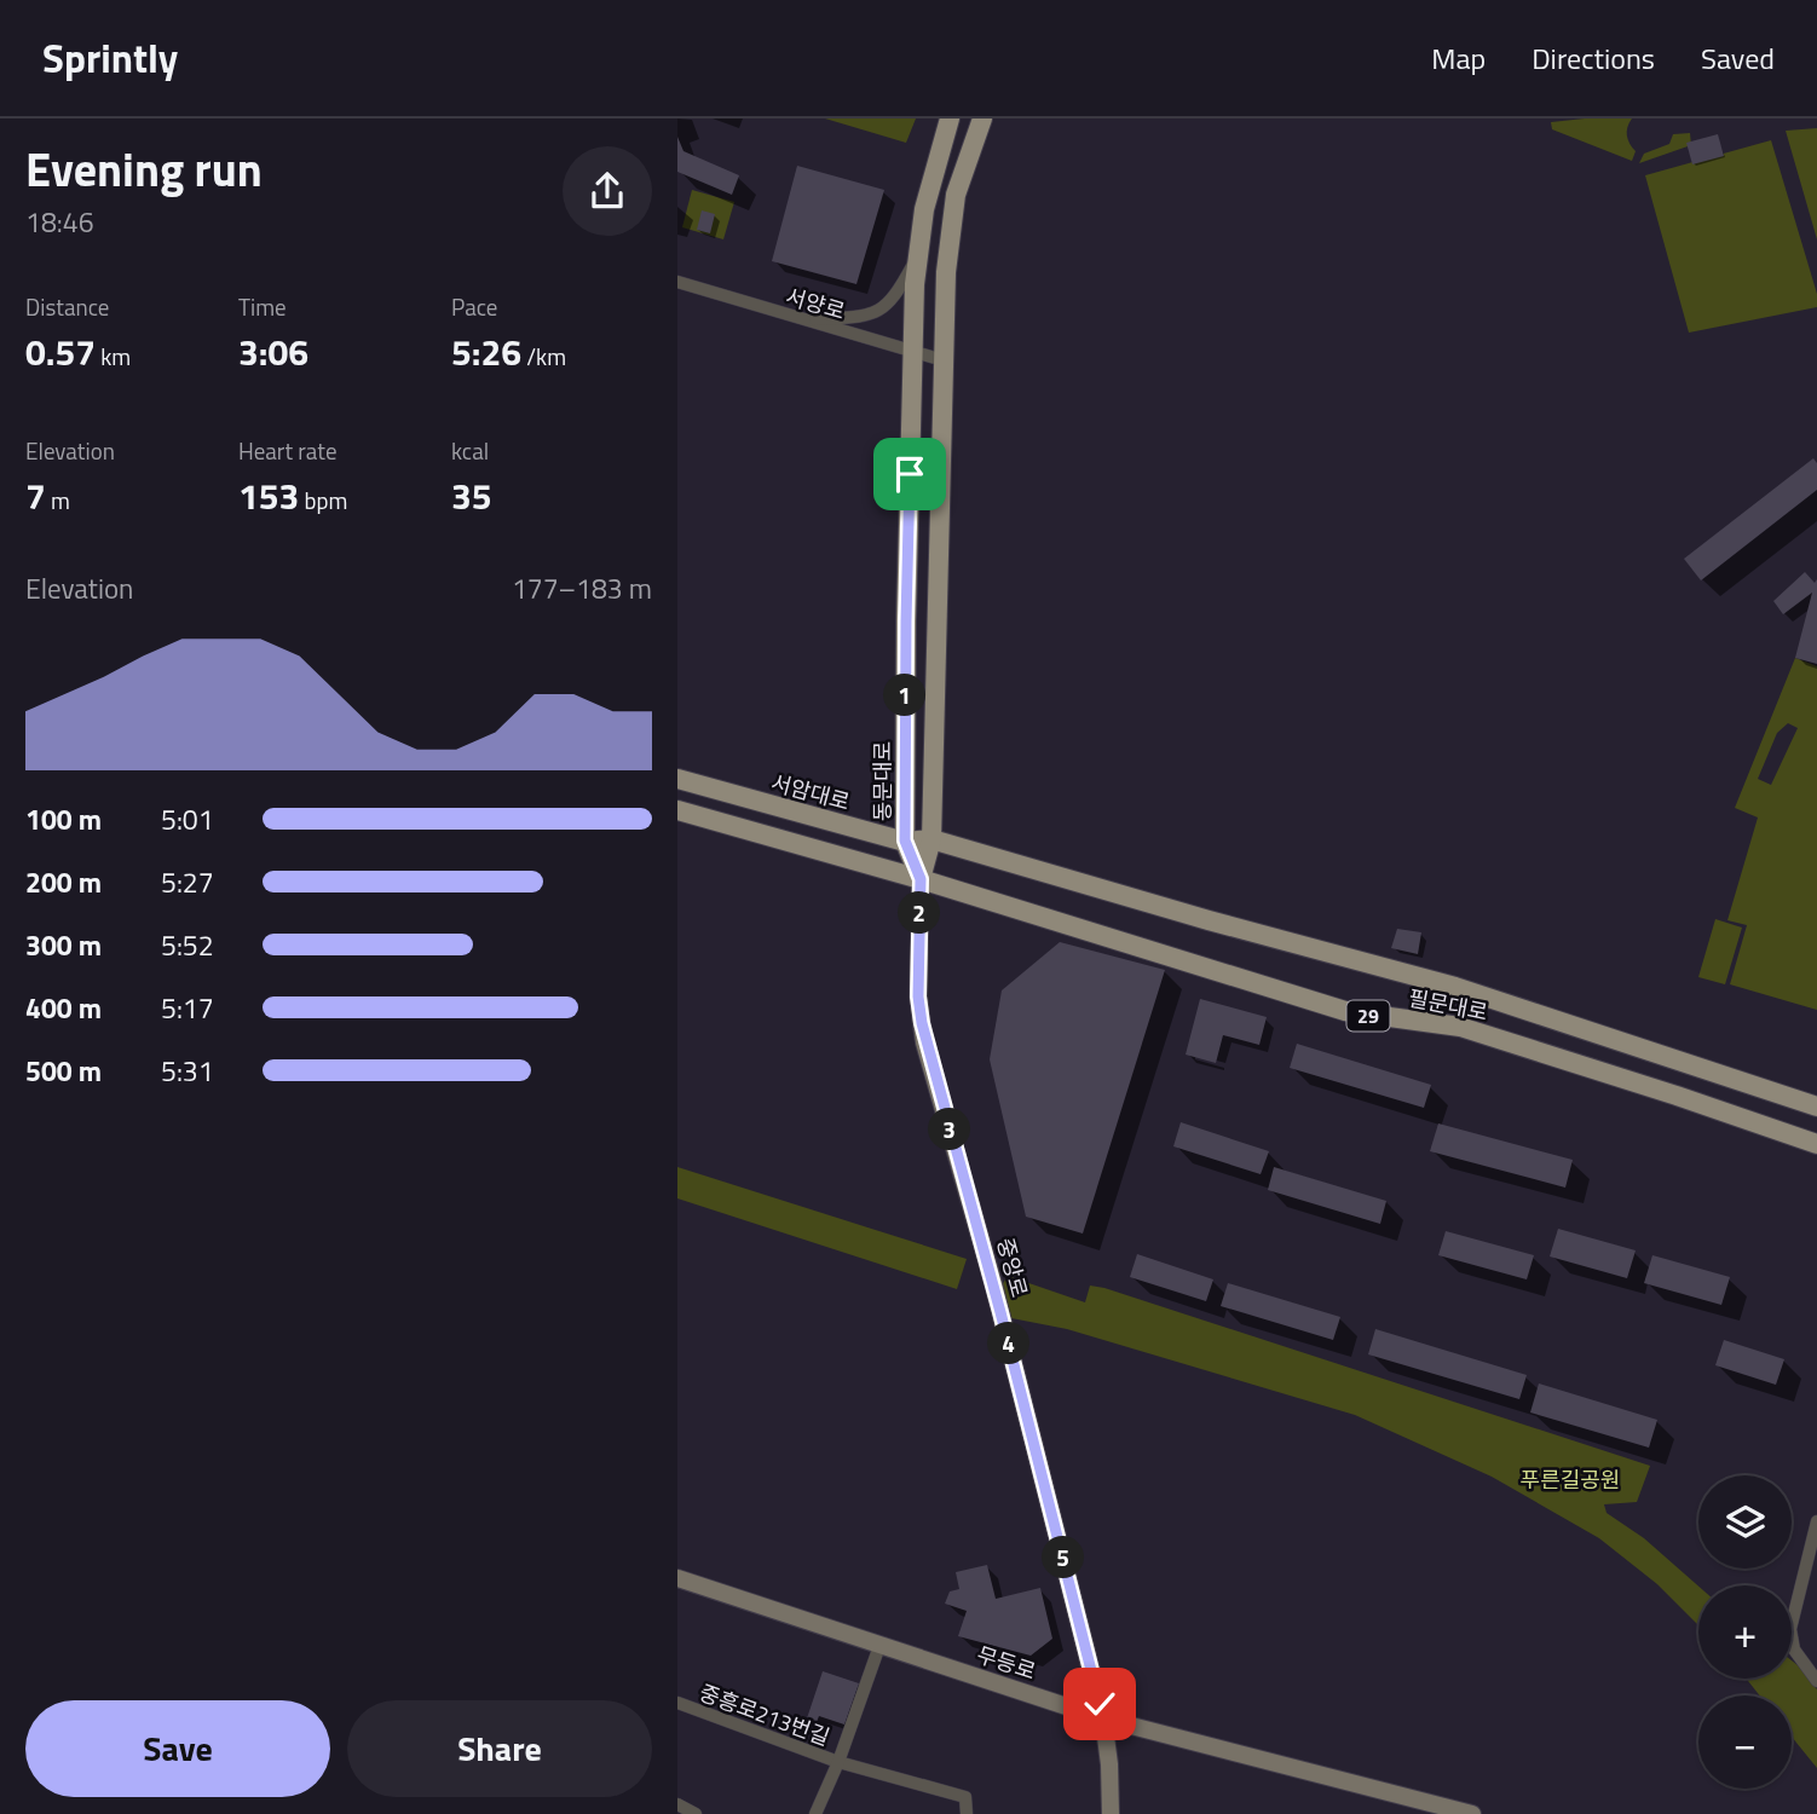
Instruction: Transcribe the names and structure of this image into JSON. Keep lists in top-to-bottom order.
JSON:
{
  "streets": {
    "main road": [
      "동문대로",
      "서암대로",
      "필문대로",
      "29",
      "중앙로",
      "무등로"
    ],
    "street": ["서양로", "중흥로213번길"]
  },
  "crossings": [
    ["서양로", "동문대로"],
    ["동문대로", "서암대로"],
    ["동문대로", "필문대로"],
    ["동문대로", "중앙로"],
    ["서암대로", "필문대로"],
    ["필문대로", "중앙로"],
    ["중앙로", "무등로"]
  ],
  "parks": ["푸른길공원"],
  "page": {
    "header": "Sprintly",
    "nav": ["Map", "Directions", "Saved"],
    "heading": ["Evening run", "18:46"],
    "stats": [
      ["Distance", "0.57 km"],
      ["Time", "3:06"],
      ["Pace", "5:26 /km"],
      ["Elevation", "7 m"],
      ["Heart rate", "153 bpm"],
      ["kcal", "35"]
    ],
    "chart": ["Elevation", "177–183 m"],
    "pins": [
      "1",
      "2",
      "3",
      "4",
      "5"
    ],
    "list": [
      {
        "name": "100 m",
        "note": "5:01"
      },
      {
        "name": "200 m",
        "note": "5:27"
      },
      {
        "name": "300 m",
        "note": "5:52"
      },
      {
        "name": "400 m",
        "note": "5:17"
      },
      {
        "name": "500 m",
        "note": "5:31"
      }
    ],
    "map_buttons": ["+", "−"],
    "buttons": ["Save", "Share"]
  }
}
